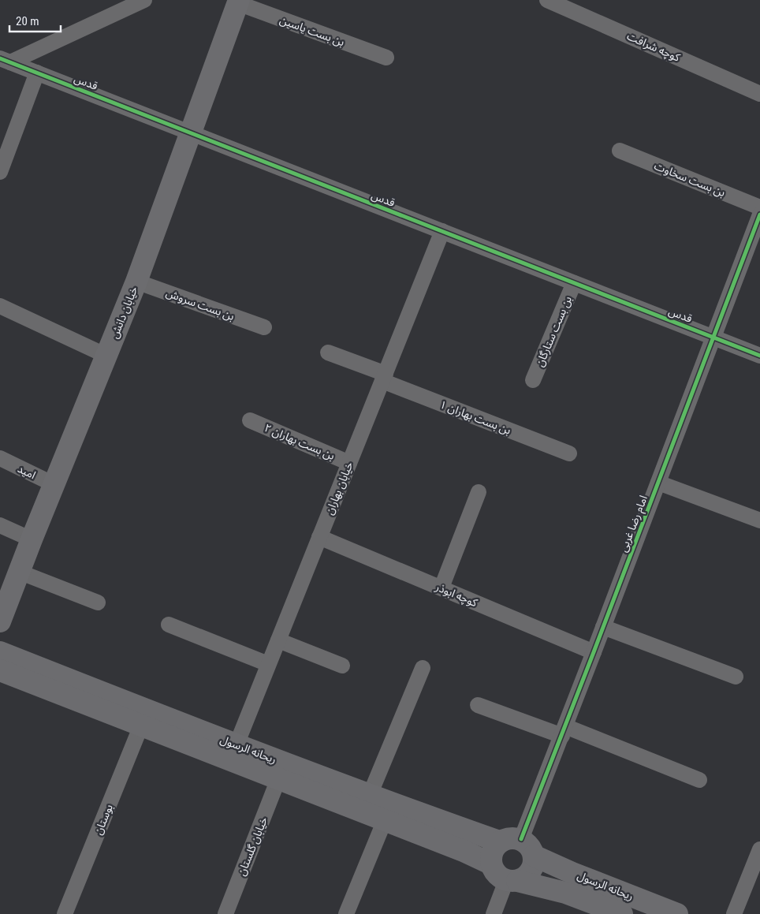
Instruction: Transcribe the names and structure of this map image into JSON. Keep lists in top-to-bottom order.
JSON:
{
  "streets": {
    "street": [
      "بن بست یاسین",
      "کوچه شرافت",
      "قدس",
      "بن بست سخاوت",
      "بن بست سروش",
      "خیابان دانش",
      "بن بست ستارگان",
      "بن بست بهاران ۱",
      "بن بست بهاران ۲",
      "امید",
      "خیابان بهاران",
      "امام رضا غربی",
      "کوچه ابوذر",
      "ریحانه الرسول",
      "بوستان",
      "خیابان گلستان"
    ]
  },
  "crossings": [
    ["بن بست یاسین", "خیابان دانش"],
    ["قدس", "خیابان دانش"],
    ["قدس", "بن بست ستارگان"],
    ["قدس", "خیابان بهاران"],
    ["قدس", "امام رضا غربی"],
    ["بن بست سروش", "خیابان دانش"],
    ["خیابان دانش", "امید"],
    ["بن بست بهاران ۱", "خیابان بهاران"],
    ["بن بست بهاران ۲", "خیابان بهاران"],
    ["خیابان بهاران", "کوچه ابوذر"],
    ["خیابان بهاران", "ریحانه الرسول"],
    ["امام رضا غربی", "کوچه ابوذر"],
    ["امام رضا غربی", "ریحانه الرسول"],
    ["ریحانه الرسول", "بوستان"],
    ["ریحانه الرسول", "خیابان گلستان"]
  ],
  "scale_bar": "20 m"
}
